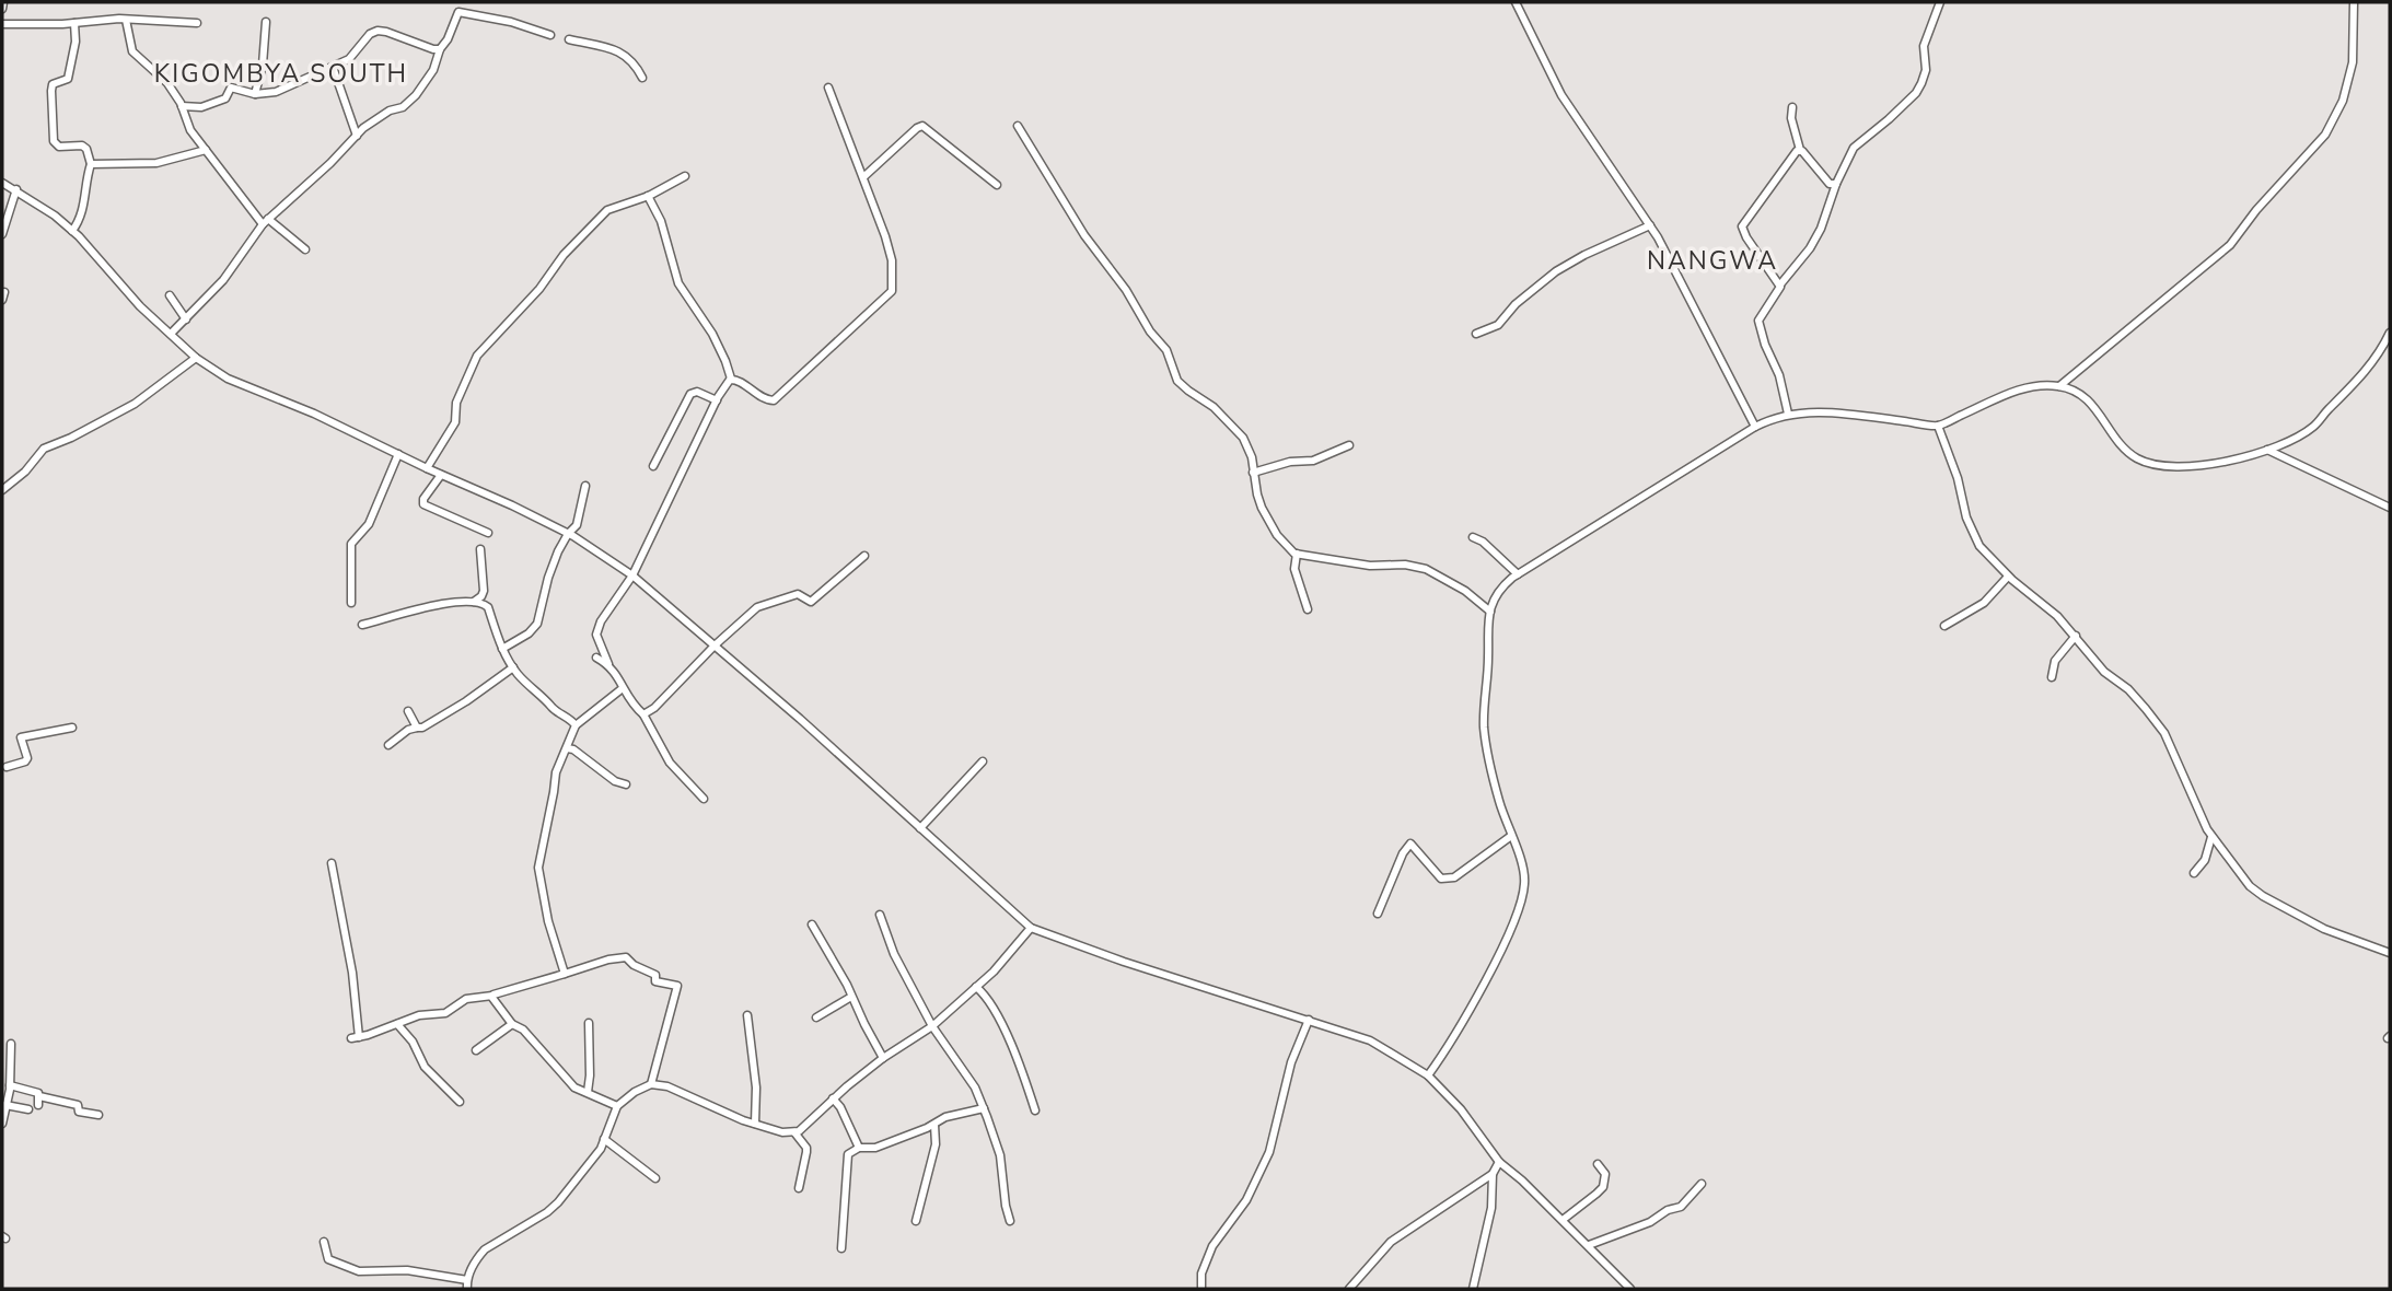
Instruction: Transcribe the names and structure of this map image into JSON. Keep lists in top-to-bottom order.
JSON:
{
  "districts": ["KIGOMBYA SOUTH", "NANGWA"]
}
